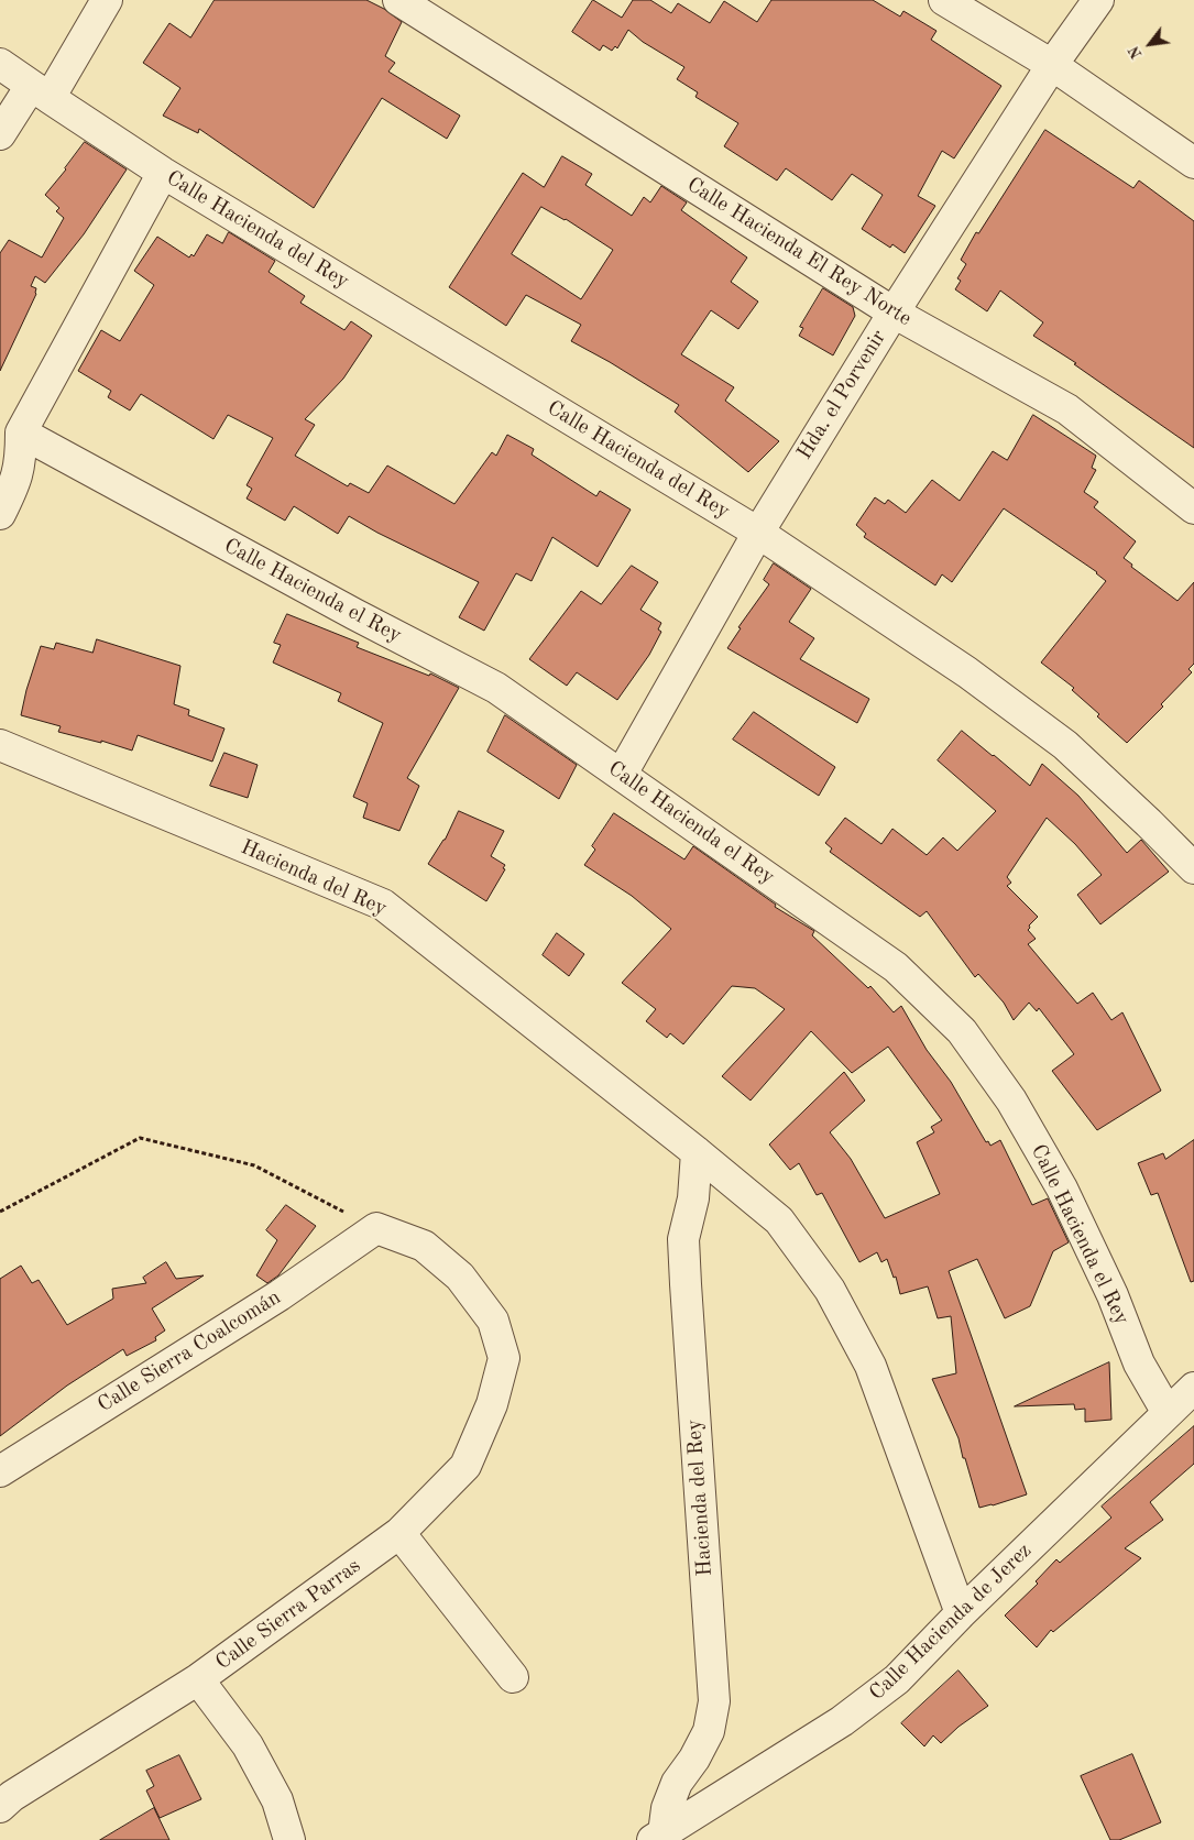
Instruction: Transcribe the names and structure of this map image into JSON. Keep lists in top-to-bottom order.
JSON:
{
  "streets": {
    "street": [
      "Calle Hacienda del Rey",
      "Calle Hacienda El Rey Norte",
      "Hda. el Porvenir",
      "Calle Hacienda el Rey",
      "Hacienda del Rey",
      "Calle Sierra Coalcomán",
      "Calle Sierra Parras",
      "Calle Hacienda de Jerez"
    ]
  },
  "crossings": [
    ["Calle Hacienda del Rey", "Hda. el Porvenir"],
    ["Calle Hacienda El Rey Norte", "Hda. el Porvenir"],
    ["Hda. el Porvenir", "Calle Hacienda el Rey"],
    ["Calle Hacienda el Rey", "Calle Hacienda de Jerez"],
    ["Hacienda del Rey", "Calle Hacienda de Jerez"],
    ["Calle Sierra Coalcomán", "Calle Sierra Parras"]
  ],
  "north": "bottom left"
}
